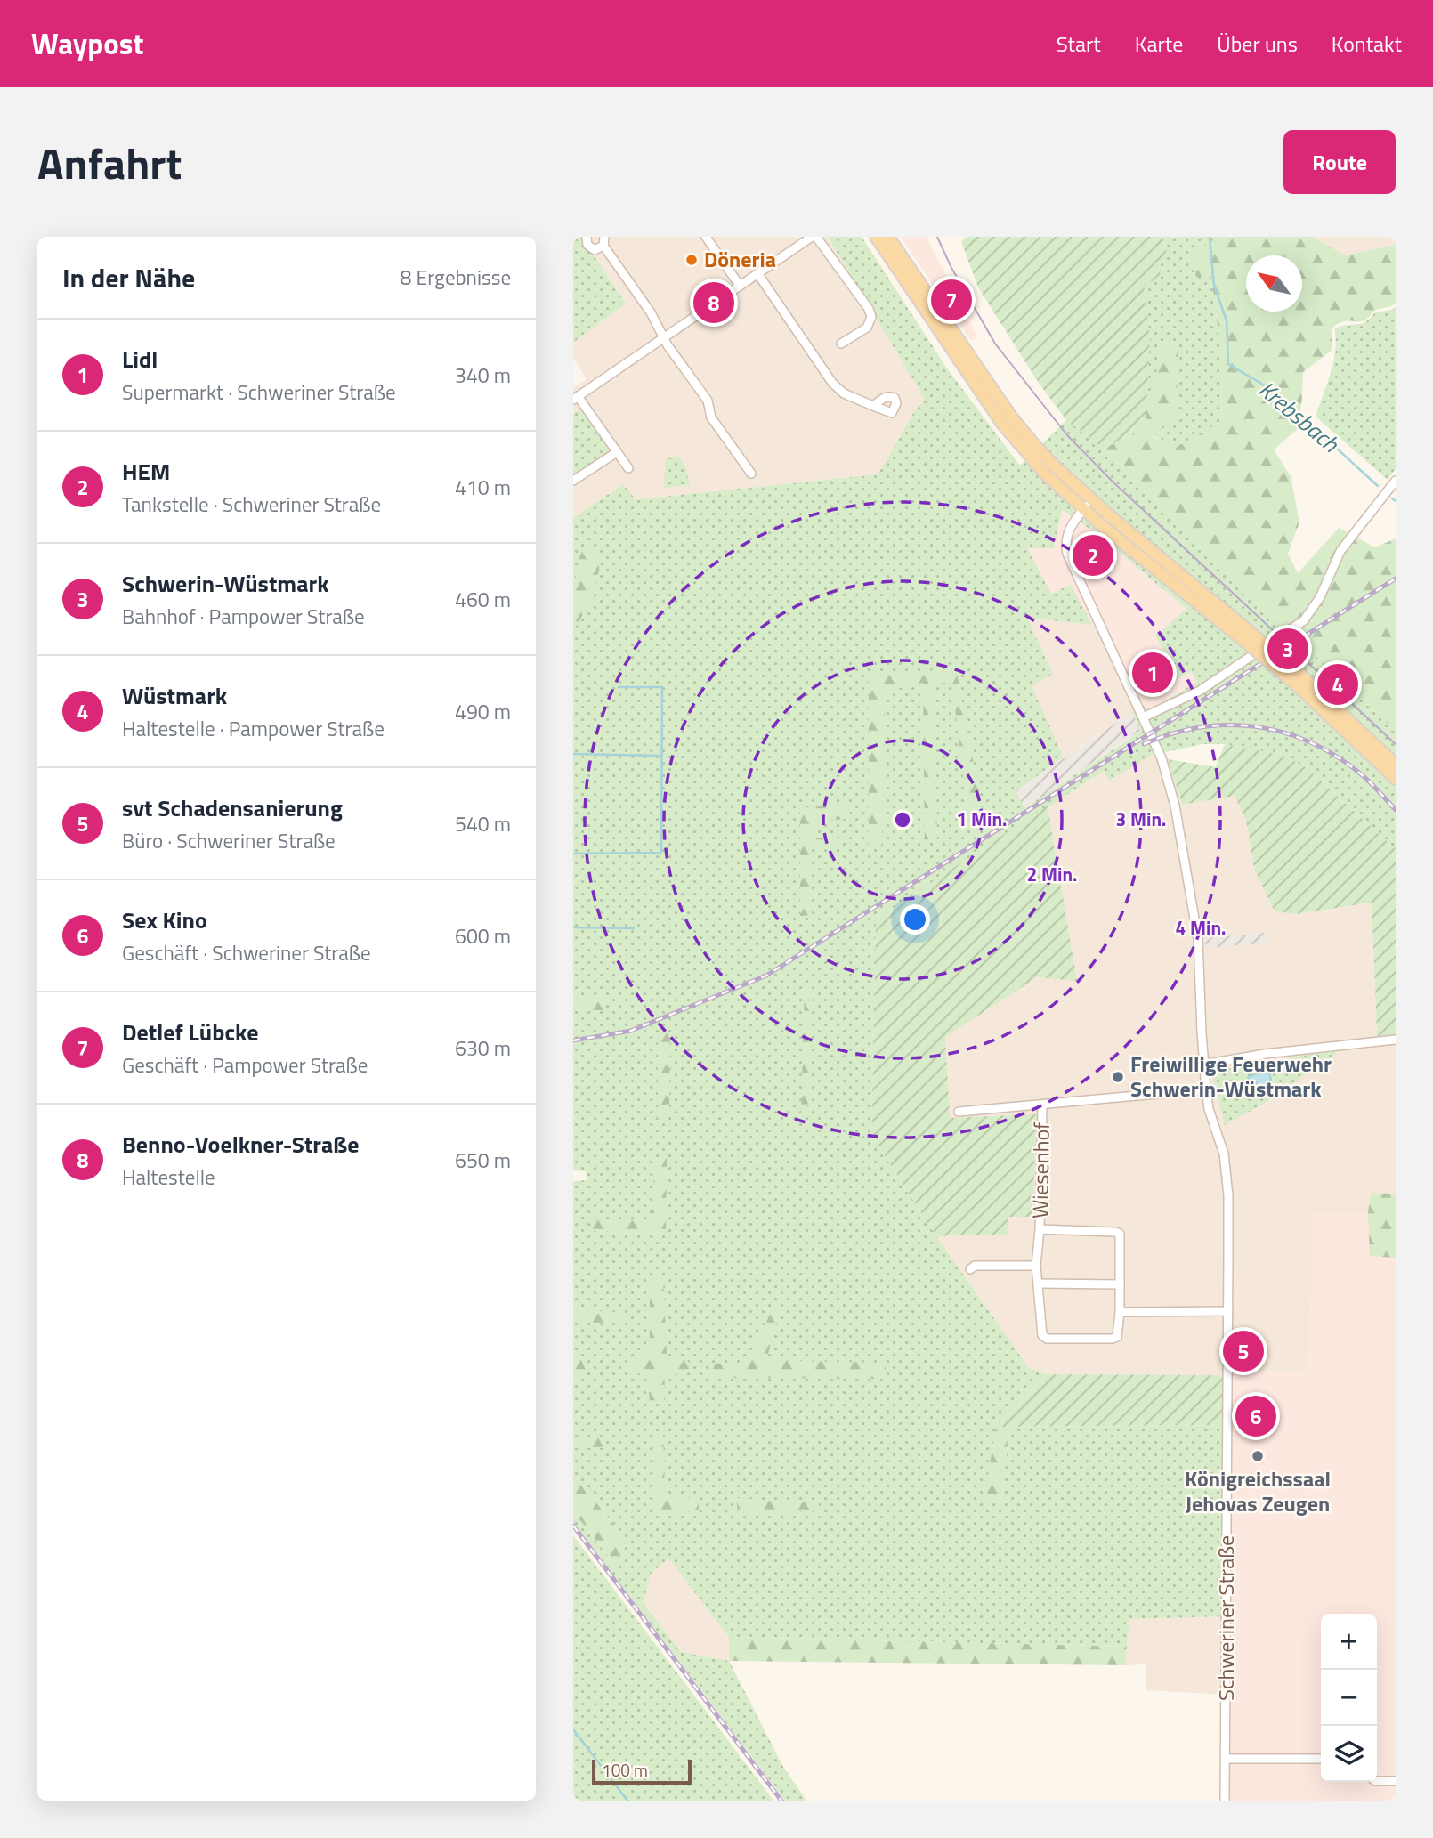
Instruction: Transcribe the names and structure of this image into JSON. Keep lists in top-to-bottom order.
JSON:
{
  "streets": {
    "street": ["Wiesenhof", "Schweriner Straße"]
  },
  "water": ["Krebsbach"],
  "places": ["Döneria", "Freiwillige Feuerwehr Schwerin-Wüstmark", "Königreichssaal Jehovas Zeugen"],
  "scale_bar": "100 m",
  "north": "top left",
  "page": {
    "header": "Waypost",
    "nav": [
      "Start",
      "Karte",
      "Über uns",
      "Kontakt"
    ],
    "title": "Anfahrt",
    "buttons": "Route",
    "heading": ["In der Nähe", "8 Ergebnisse"],
    "pins": [
      "7",
      "8",
      "2",
      "3",
      "1",
      "4",
      "5",
      "6"
    ],
    "list": [
      {
        "mark": "1",
        "name": "Lidl",
        "note": "Supermarkt · Schweriner Straße",
        "value": "340 m"
      },
      {
        "mark": "2",
        "name": "HEM",
        "note": "Tankstelle · Schweriner Straße",
        "value": "410 m"
      },
      {
        "mark": "3",
        "name": "Schwerin-Wüstmark",
        "note": "Bahnhof · Pampower Straße",
        "value": "460 m"
      },
      {
        "mark": "4",
        "name": "Wüstmark",
        "note": "Haltestelle · Pampower Straße",
        "value": "490 m"
      },
      {
        "mark": "5",
        "name": "svt Schadensanierung",
        "note": "Büro · Schweriner Straße",
        "value": "540 m"
      },
      {
        "mark": "6",
        "name": "Sex Kino",
        "note": "Geschäft · Schweriner Straße",
        "value": "600 m"
      },
      {
        "mark": "7",
        "name": "Detlef Lübcke",
        "note": "Geschäft · Pampower Straße",
        "value": "630 m"
      },
      {
        "mark": "8",
        "name": "Benno-Voelkner-Straße",
        "note": "Haltestelle",
        "value": "650 m"
      }
    ],
    "map_buttons": ["+", "−"],
    "scale": "100 m"
  },
  "rings": [
    "1 Min.",
    "3 Min.",
    "2 Min.",
    "4 Min."
  ]
}
